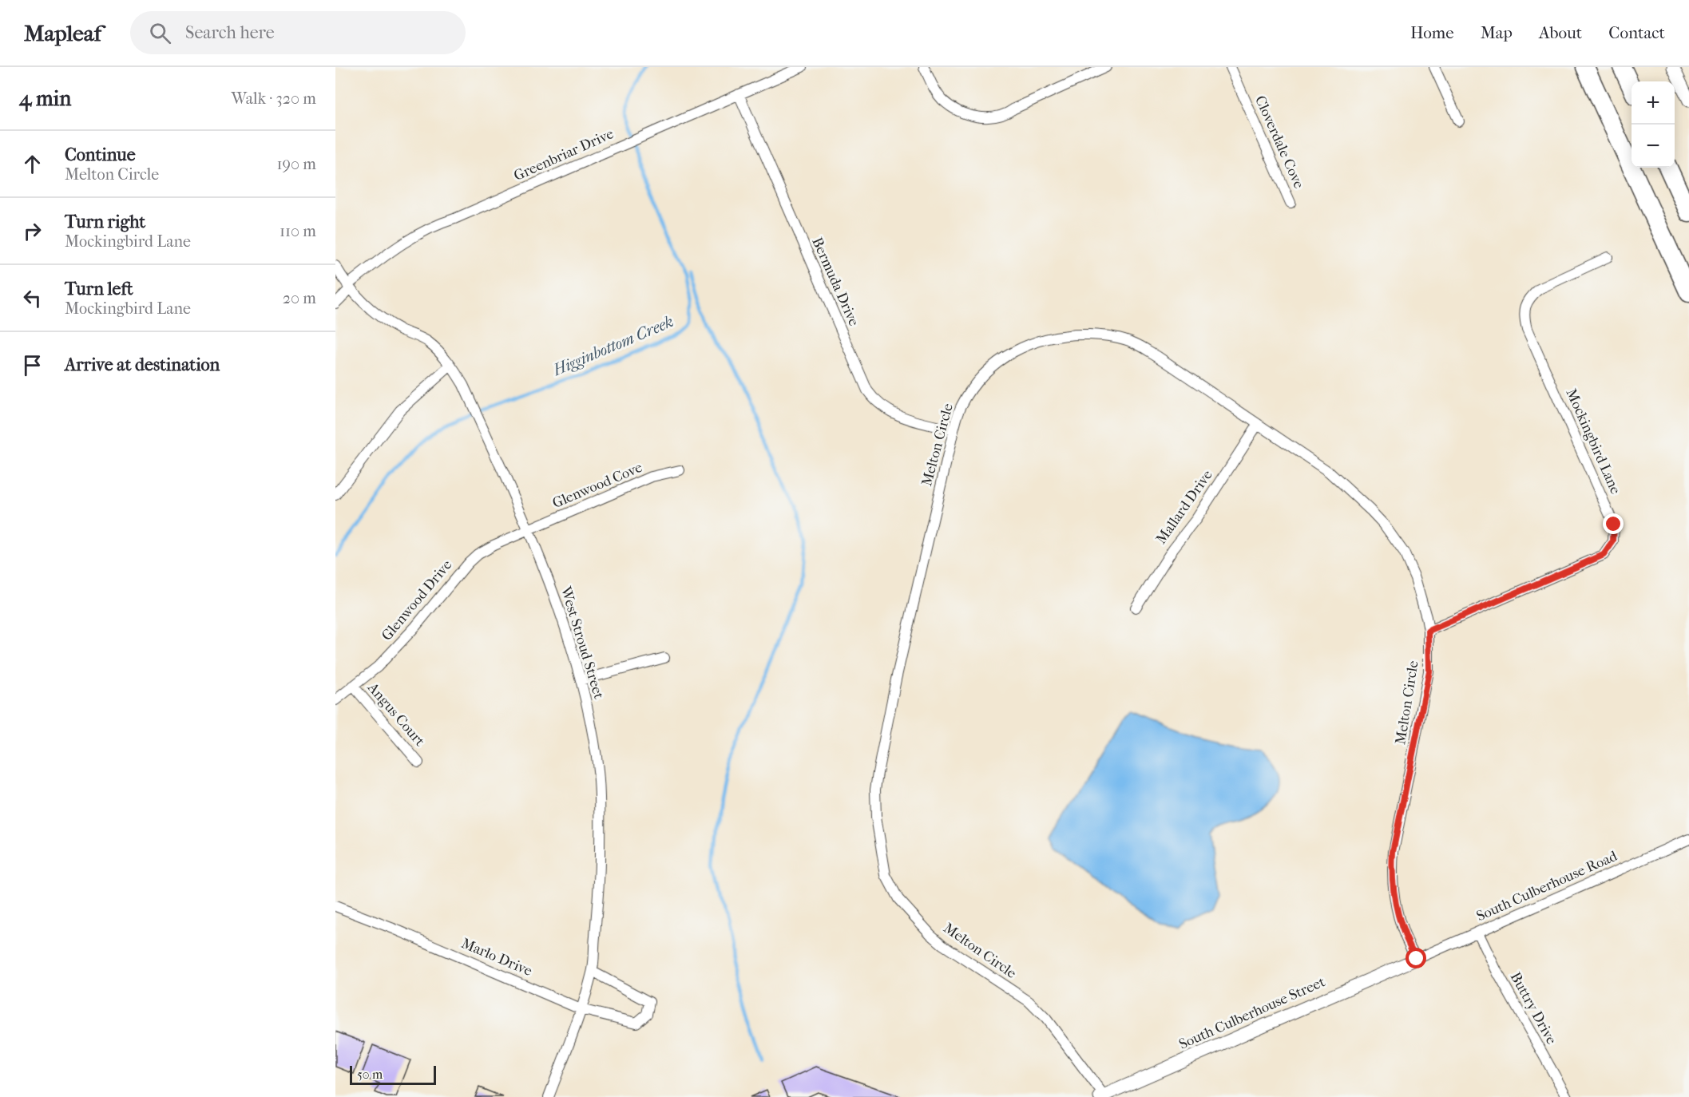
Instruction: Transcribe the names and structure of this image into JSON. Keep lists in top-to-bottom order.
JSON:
{
  "streets": {
    "street": [
      "Cloverdale Cove",
      "Greenbriar Drive",
      "Bermuda Drive",
      "Mockingbird Lane",
      "Melton Circle",
      "Glenwood Cove",
      "Mallard Drive",
      "Glenwood Drive",
      "West Stroud Street",
      "Angus Court",
      "South Culberhouse Road",
      "Marlo Drive",
      "Buttry Drive",
      "South Culberhouse Street"
    ]
  },
  "crossings": [
    ["Greenbriar Drive", "Bermuda Drive"],
    ["Greenbriar Drive", "West Stroud Street"],
    ["Bermuda Drive", "Melton Circle"],
    ["Mockingbird Lane", "Melton Circle"],
    ["Melton Circle", "Mallard Drive"],
    ["Melton Circle", "South Culberhouse Road"],
    ["Melton Circle", "South Culberhouse Street"],
    ["Glenwood Cove", "Glenwood Drive"],
    ["Glenwood Cove", "West Stroud Street"],
    ["Glenwood Drive", "West Stroud Street"],
    ["Glenwood Drive", "Angus Court"],
    ["West Stroud Street", "Marlo Drive"],
    ["South Culberhouse Road", "Buttry Drive"],
    ["South Culberhouse Road", "South Culberhouse Street"]
  ],
  "water": ["Higginbottom Creek"],
  "scale_bar": "50 m",
  "page": {
    "header": "Mapleaf",
    "search": "Search here",
    "nav": [
      "Home",
      "Map",
      "About",
      "Contact"
    ],
    "heading": ["4 min", "Walk · 320 m"],
    "map_buttons": ["+", "−"],
    "list": [
      ["Continue", "Melton Circle", "190 m"],
      ["Turn right", "Mockingbird Lane", "110 m"],
      ["Turn left", "Mockingbird Lane", "20 m"],
      "Arrive at destination"
    ],
    "scale": "50 m"
  }
}
